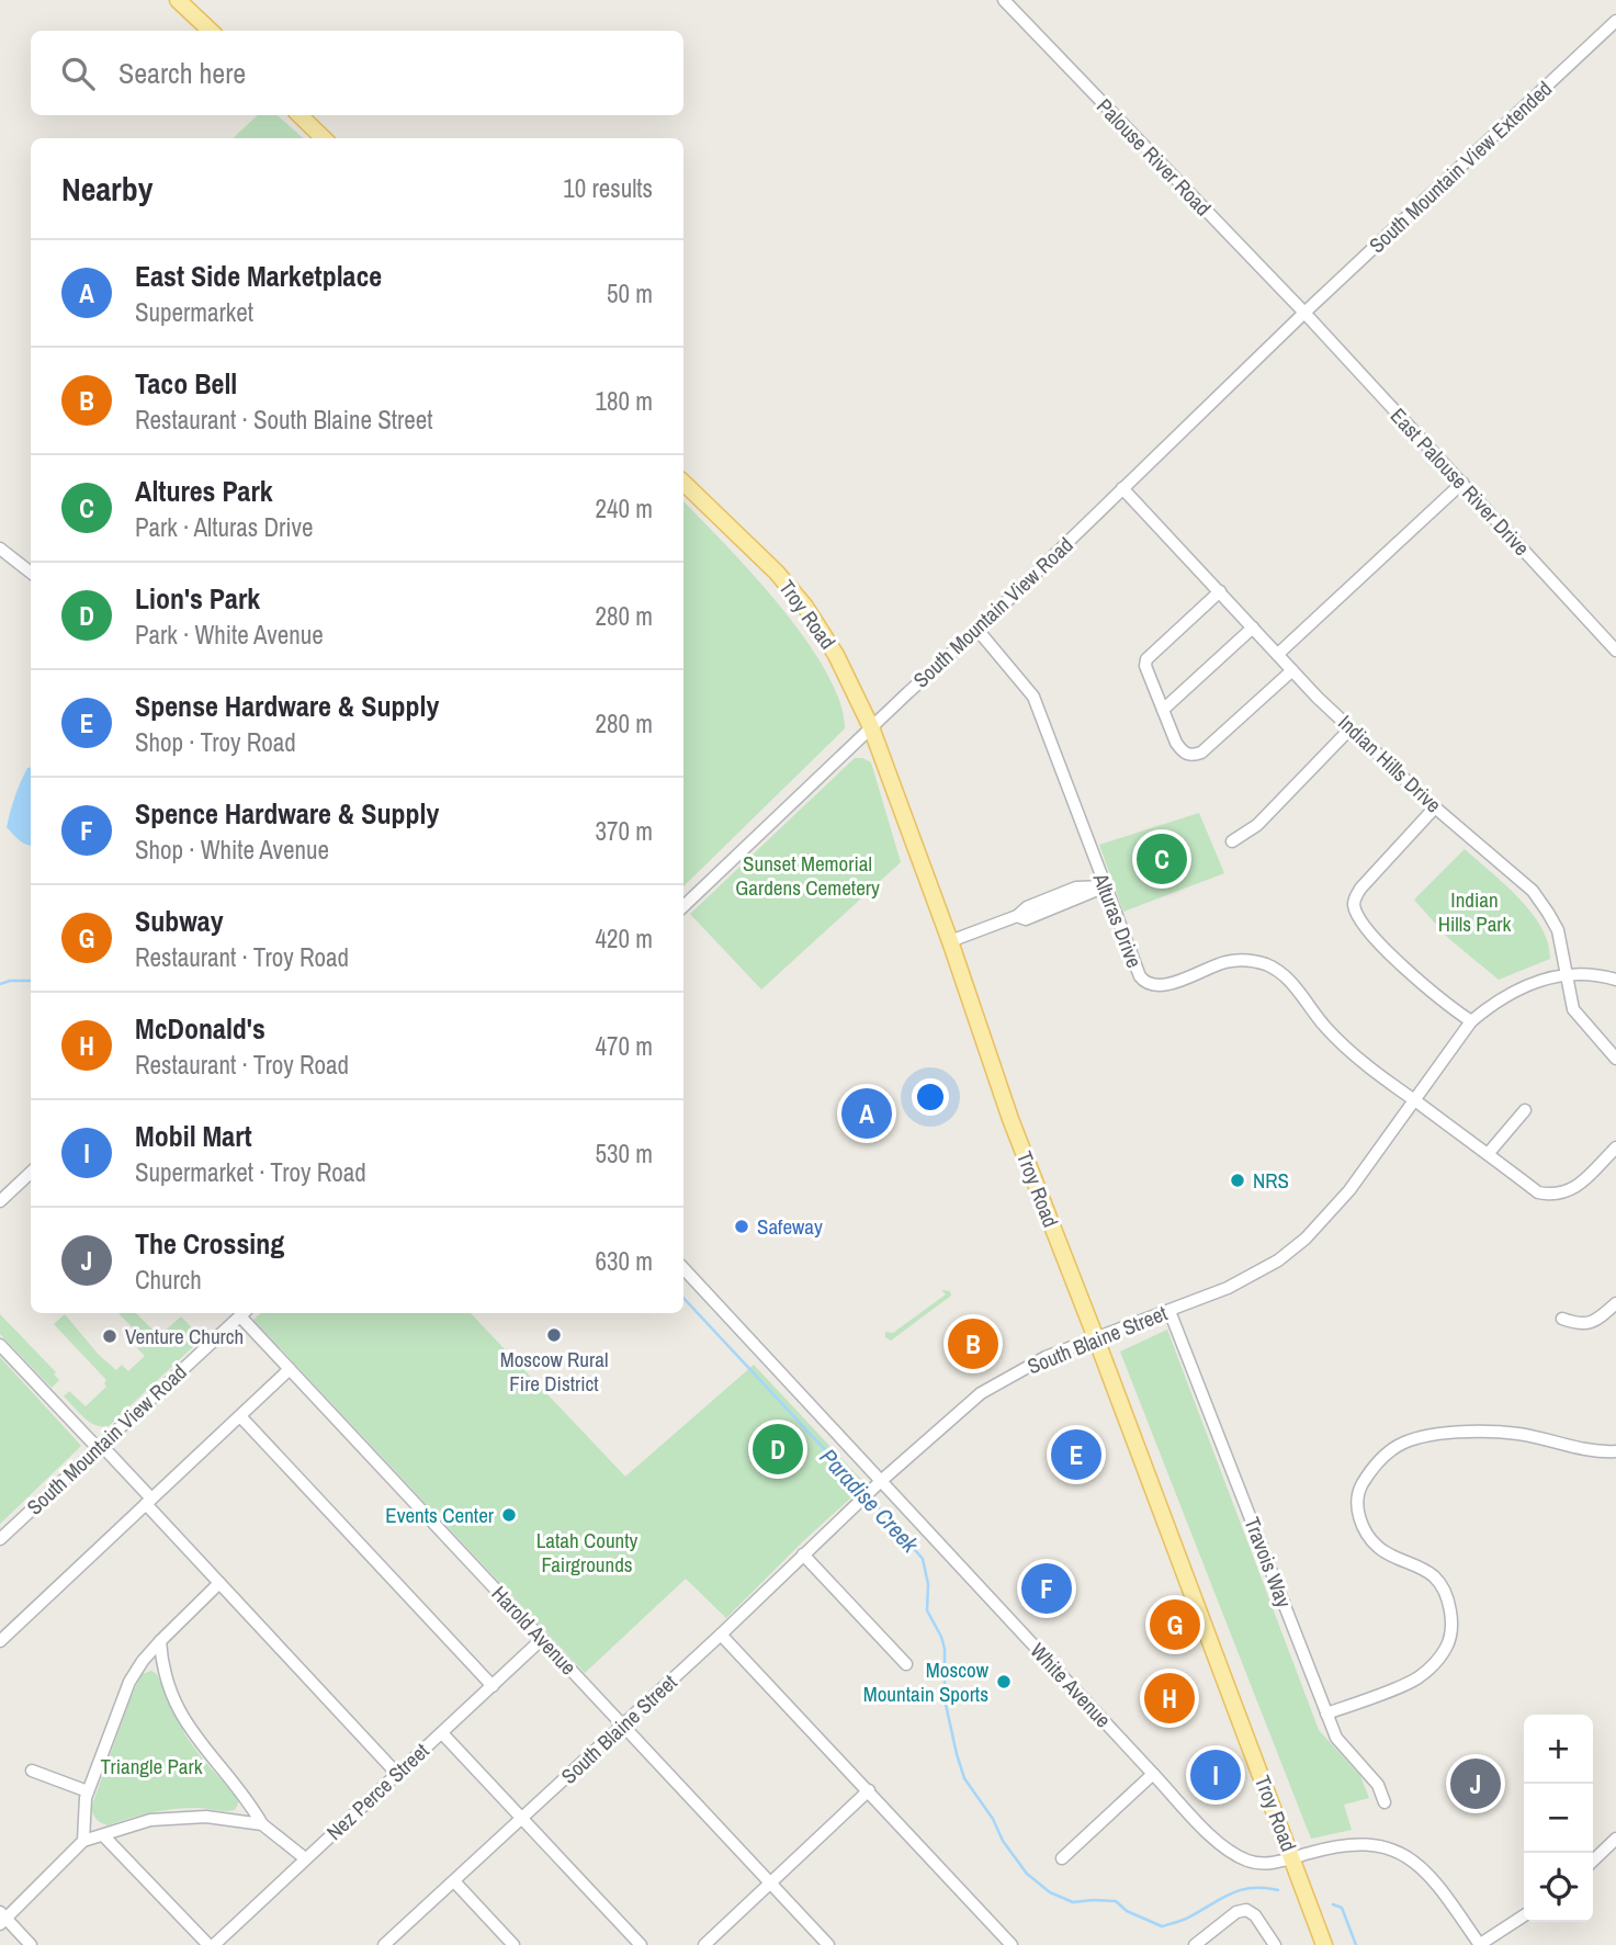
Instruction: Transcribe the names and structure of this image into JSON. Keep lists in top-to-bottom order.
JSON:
{
  "streets": {
    "main road": ["Troy Road"],
    "street": [
      "Palouse River Road",
      "South Mountain View Extended",
      "East Palouse River Drive",
      "South Mountain View Road",
      "Indian Hills Drive",
      "Alturas Drive",
      "South Blaine Street",
      "Travois Way",
      "Harold Avenue",
      "White Avenue",
      "Nez Perce Street"
    ]
  },
  "crossings": [
    ["Palouse River Road", "South Mountain View Extended"],
    ["Palouse River Road", "East Palouse River Drive"],
    ["Palouse River Road", "South Mountain View Road"],
    ["South Mountain View Extended", "East Palouse River Drive"],
    ["South Mountain View Extended", "South Mountain View Road"],
    ["East Palouse River Drive", "South Mountain View Road"],
    ["South Mountain View Road", "Troy Road"],
    ["South Mountain View Road", "Indian Hills Drive"],
    ["South Mountain View Road", "Alturas Drive"],
    ["South Mountain View Road", "Harold Avenue"],
    ["Troy Road", "South Blaine Street"],
    ["Troy Road", "White Avenue"],
    ["Indian Hills Drive", "South Blaine Street"],
    ["Alturas Drive", "South Blaine Street"],
    ["South Blaine Street", "Travois Way"],
    ["South Blaine Street", "Harold Avenue"],
    ["South Blaine Street", "White Avenue"],
    ["Harold Avenue", "Nez Perce Street"]
  ],
  "water": ["Paradise Creek"],
  "parks": [
    "Sunset Memorial Gardens Cemetery",
    "Indian Hills Park",
    "Latah County Fairgrounds",
    "Triangle Park"
  ],
  "places": [
    "NRS",
    "Safeway",
    "Moscow Rural Fire District",
    "Venture Church",
    "Events Center",
    "Moscow Mountain Sports"
  ],
  "page": {
    "search": "Search here",
    "heading": ["Nearby", "10 results"],
    "list": [
      {
        "mark": "A",
        "name": "East Side Marketplace",
        "note": "Supermarket",
        "value": "50 m"
      },
      {
        "mark": "B",
        "name": "Taco Bell",
        "note": "Restaurant · South Blaine Street",
        "value": "180 m"
      },
      {
        "mark": "C",
        "name": "Altures Park",
        "note": "Park · Alturas Drive",
        "value": "240 m"
      },
      {
        "mark": "D",
        "name": "Lion's Park",
        "note": "Park · White Avenue",
        "value": "280 m"
      },
      {
        "mark": "E",
        "name": "Spense Hardware & Supply",
        "note": "Shop · Troy Road",
        "value": "280 m"
      },
      {
        "mark": "F",
        "name": "Spence Hardware & Supply",
        "note": "Shop · White Avenue",
        "value": "370 m"
      },
      {
        "mark": "G",
        "name": "Subway",
        "note": "Restaurant · Troy Road",
        "value": "420 m"
      },
      {
        "mark": "H",
        "name": "McDonald's",
        "note": "Restaurant · Troy Road",
        "value": "470 m"
      },
      {
        "mark": "I",
        "name": "Mobil Mart",
        "note": "Supermarket · Troy Road",
        "value": "530 m"
      },
      {
        "mark": "J",
        "name": "The Crossing",
        "note": "Church",
        "value": "630 m"
      }
    ],
    "pins": [
      "C",
      "A",
      "B",
      "D",
      "E",
      "F",
      "G",
      "H",
      "I",
      "J"
    ],
    "map_buttons": ["+", "−"]
  }
}
